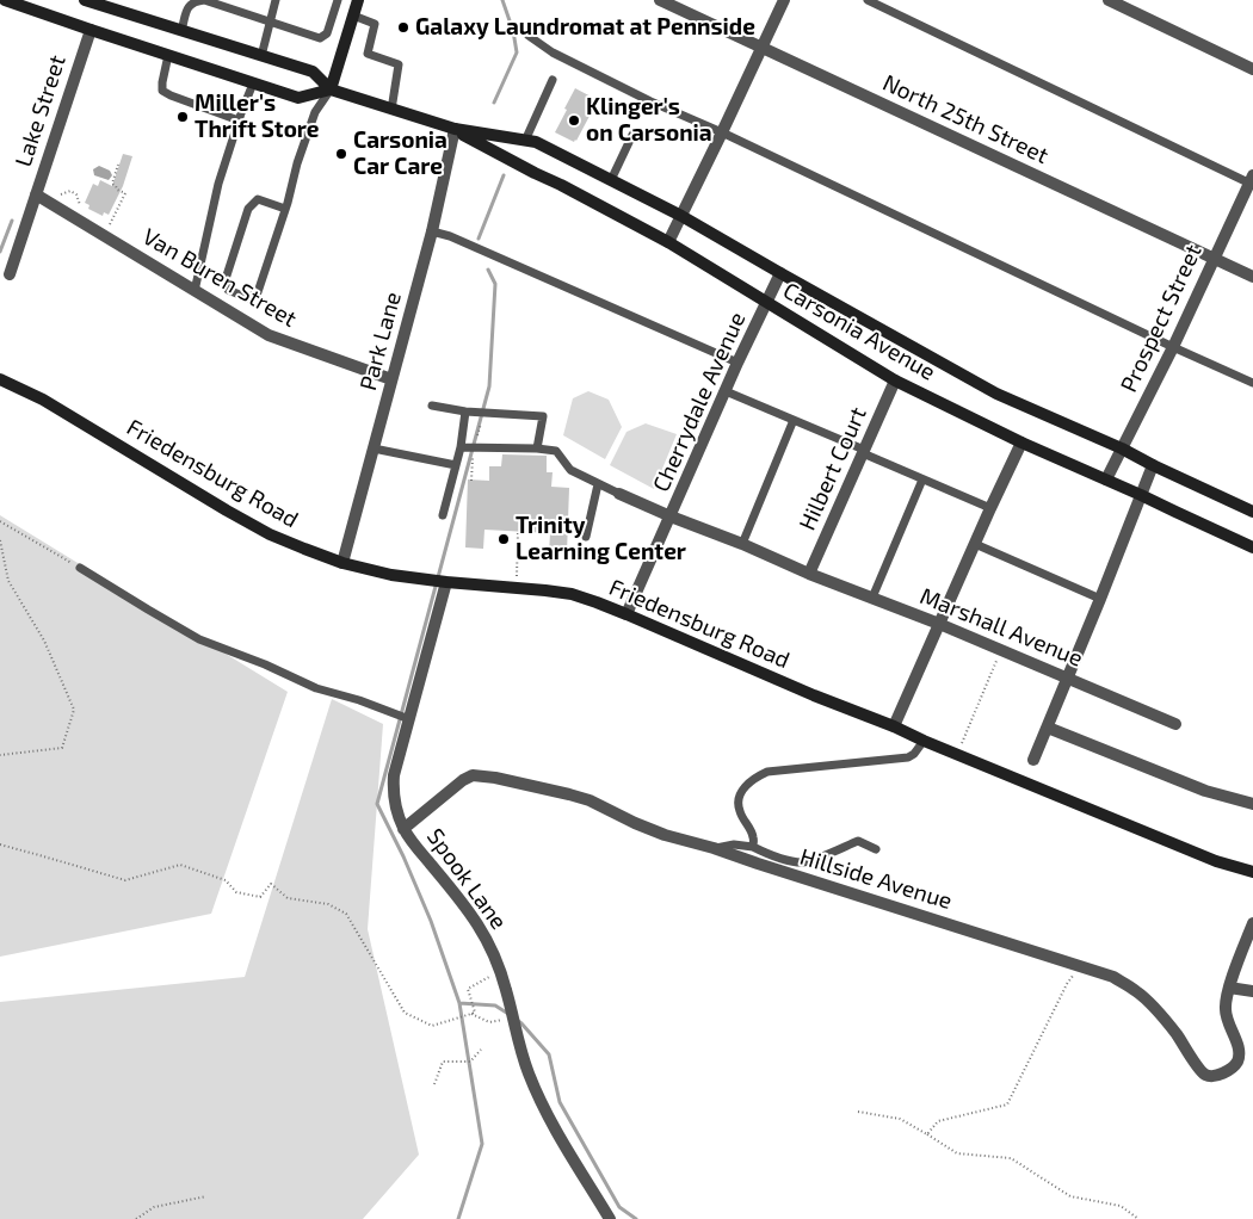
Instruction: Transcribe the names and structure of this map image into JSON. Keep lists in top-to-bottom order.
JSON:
{
  "streets": {
    "street": [
      "Lake Street",
      "North 25th Street",
      "Van Buren Street",
      "Prospect Street",
      "Carsonia Avenue",
      "Park Lane",
      "Cherrydale Avenue",
      "Hilbert Court",
      "Friedensburg Road",
      "Marshall Avenue",
      "Spook Lane",
      "Hillside Avenue"
    ]
  },
  "crossings": [
    ["Lake Street", "Van Buren Street"],
    ["North 25th Street", "Prospect Street"],
    ["Van Buren Street", "Park Lane"],
    ["Prospect Street", "Carsonia Avenue"],
    ["Carsonia Avenue", "Park Lane"],
    ["Carsonia Avenue", "Cherrydale Avenue"],
    ["Carsonia Avenue", "Hilbert Court"],
    ["Park Lane", "Friedensburg Road"],
    ["Cherrydale Avenue", "Friedensburg Road"],
    ["Cherrydale Avenue", "Marshall Avenue"],
    ["Hilbert Court", "Marshall Avenue"],
    ["Friedensburg Road", "Spook Lane"],
    ["Spook Lane", "Hillside Avenue"]
  ],
  "places": [
    "Galaxy Laundromat at Pennside",
    "Miller's Thrift Store",
    "Klinger's on Carsonia",
    "Carsonia Car Care",
    "Trinity Learning Center"
  ]
}
